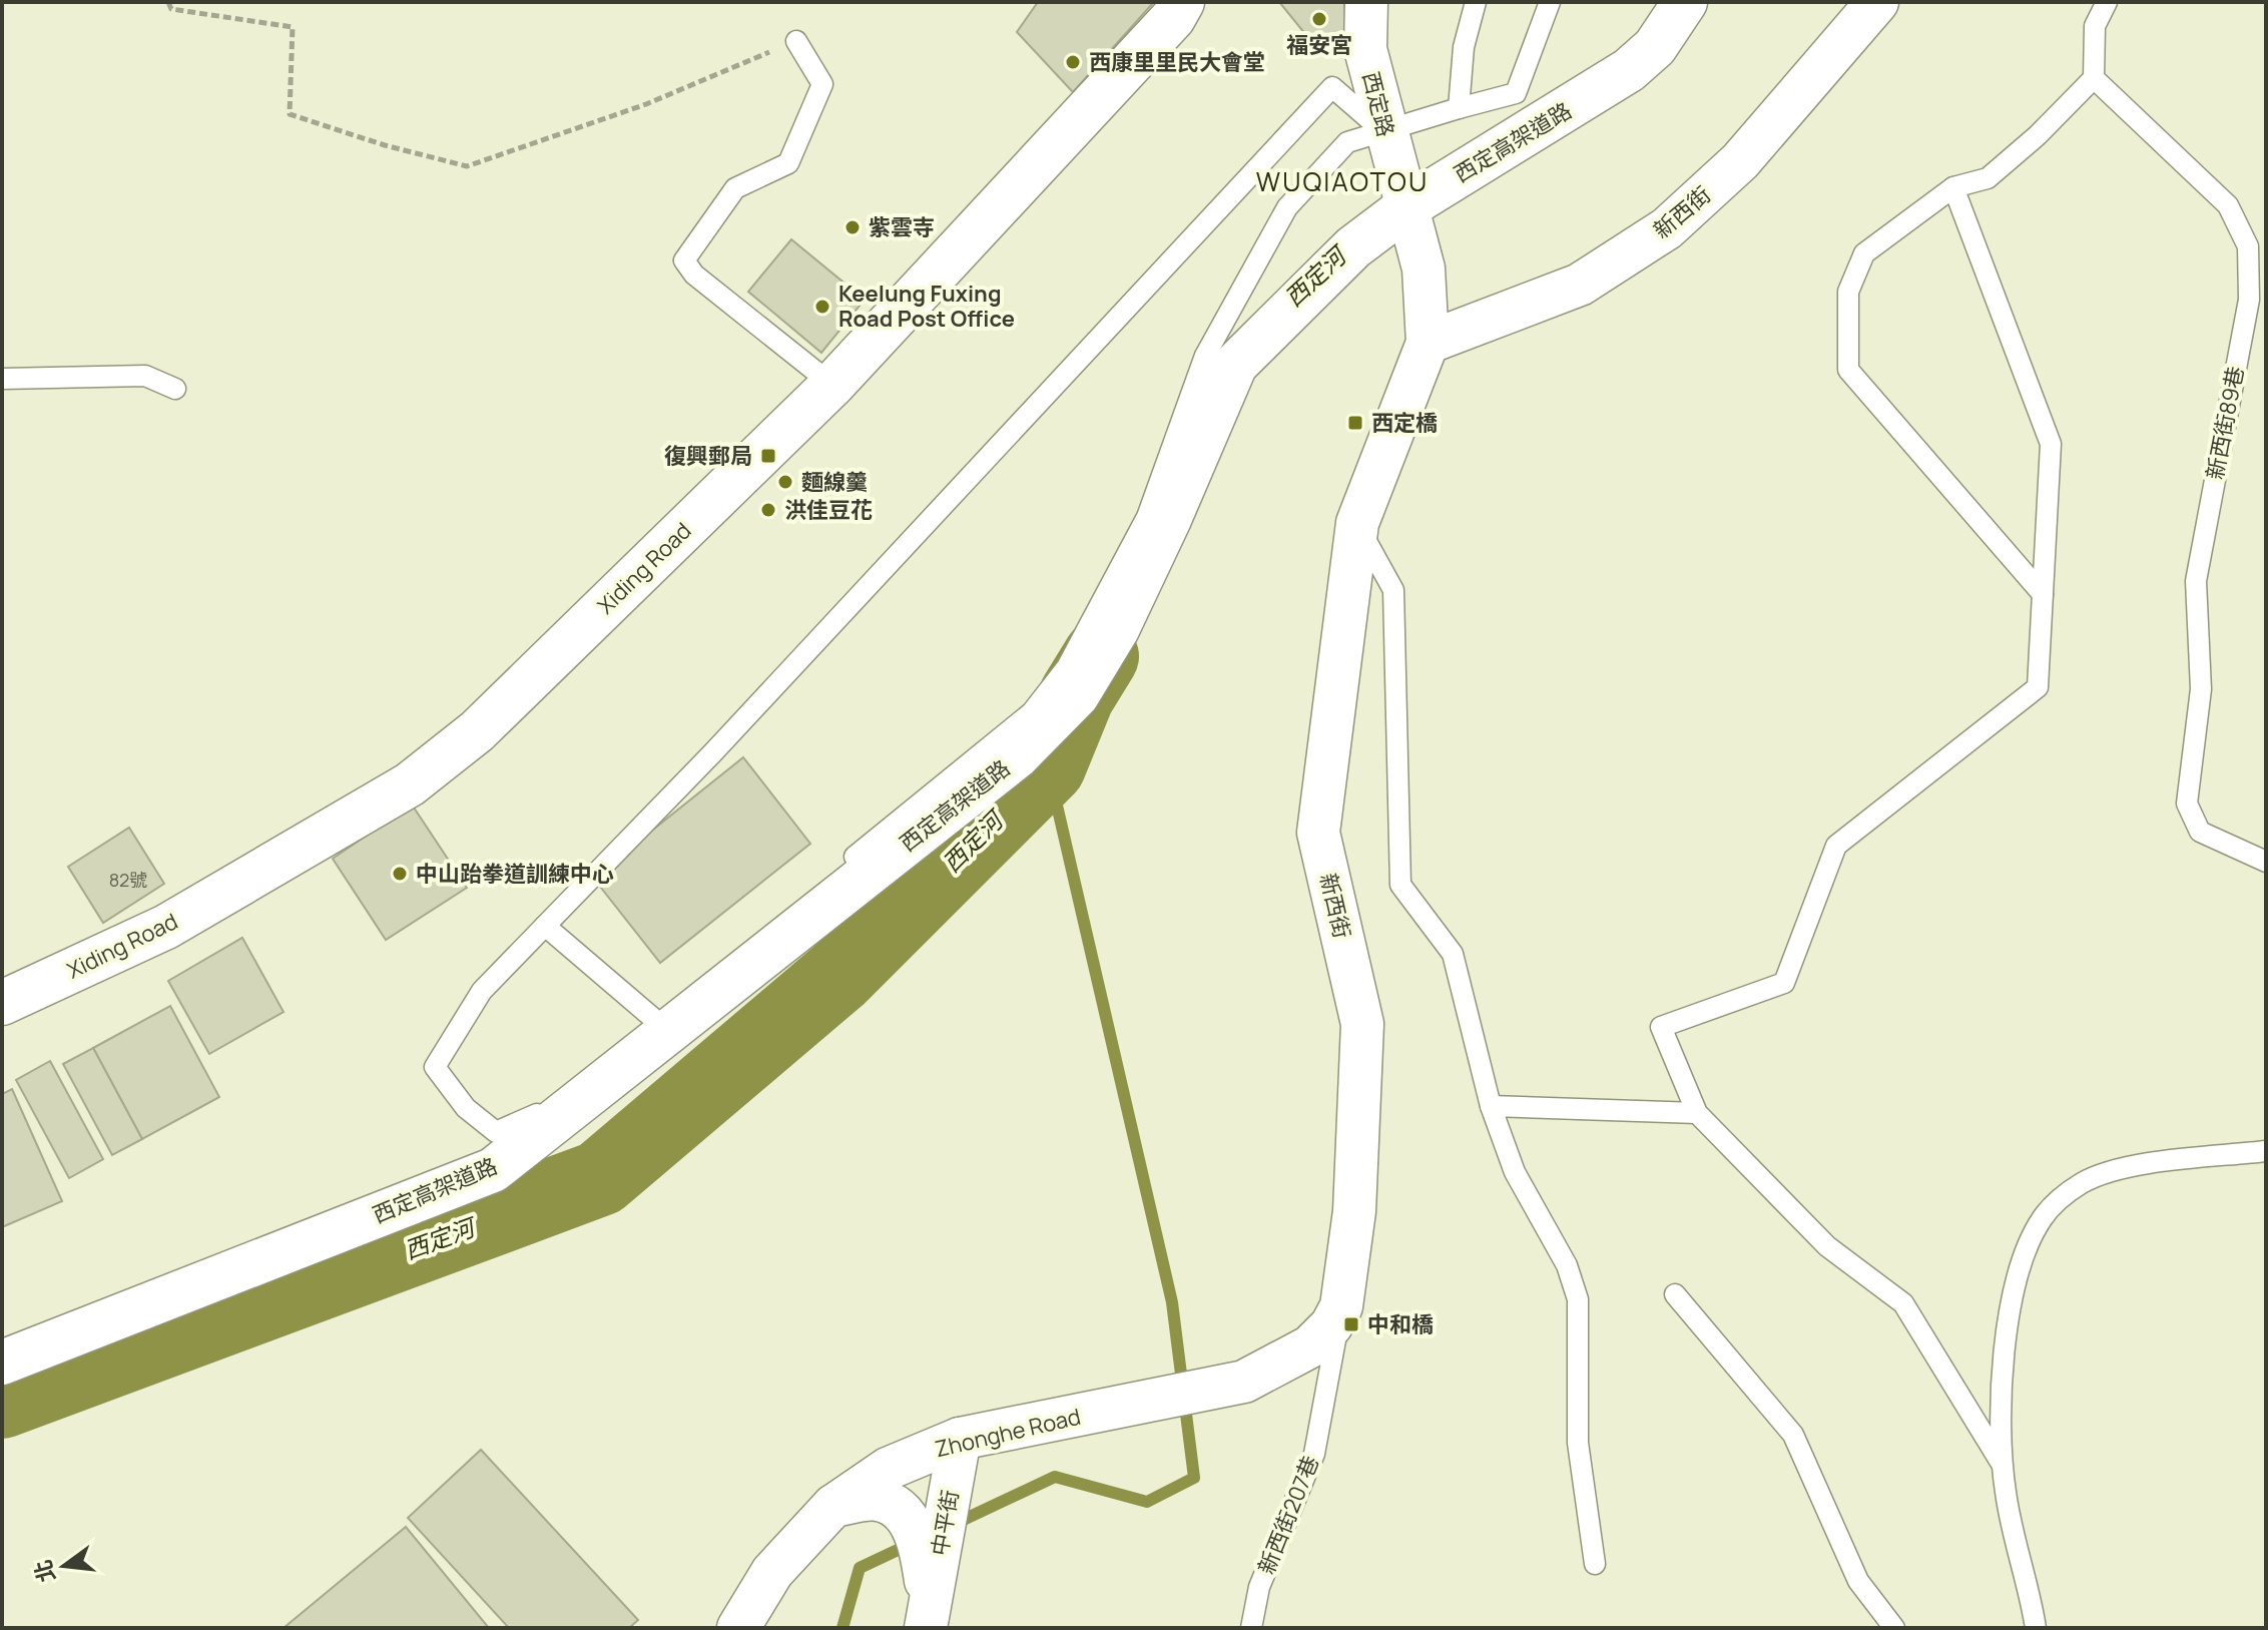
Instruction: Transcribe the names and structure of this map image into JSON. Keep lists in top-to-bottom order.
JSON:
{
  "streets": {
    "street": [
      "西定路",
      "西定高架道路",
      "新西街",
      "Xiding Road",
      "Zhonghe Road",
      "中平街"
    ],
    "lane": ["新西街89巷", "新西街207巷"]
  },
  "crossings": [
    ["西定高架道路", "新西街"],
    ["新西街", "Zhonghe Road"],
    ["新西街", "新西街207巷"],
    ["Zhonghe Road", "中平街"]
  ],
  "districts": ["WUQIAOTOU"],
  "water": ["西定河"],
  "places": {
    "other": [
      "福安宮",
      "西康里里民大會堂",
      "紫雲寺",
      "Keelung Fuxing Road Post Office",
      "麵線羹",
      "洪佳豆花",
      "中山跆拳道訓練中心"
    ],
    "transit": ["西定橋", "復興郵局", "中和橋"]
  },
  "house_numbers": ["82號"],
  "north": "left"
}
